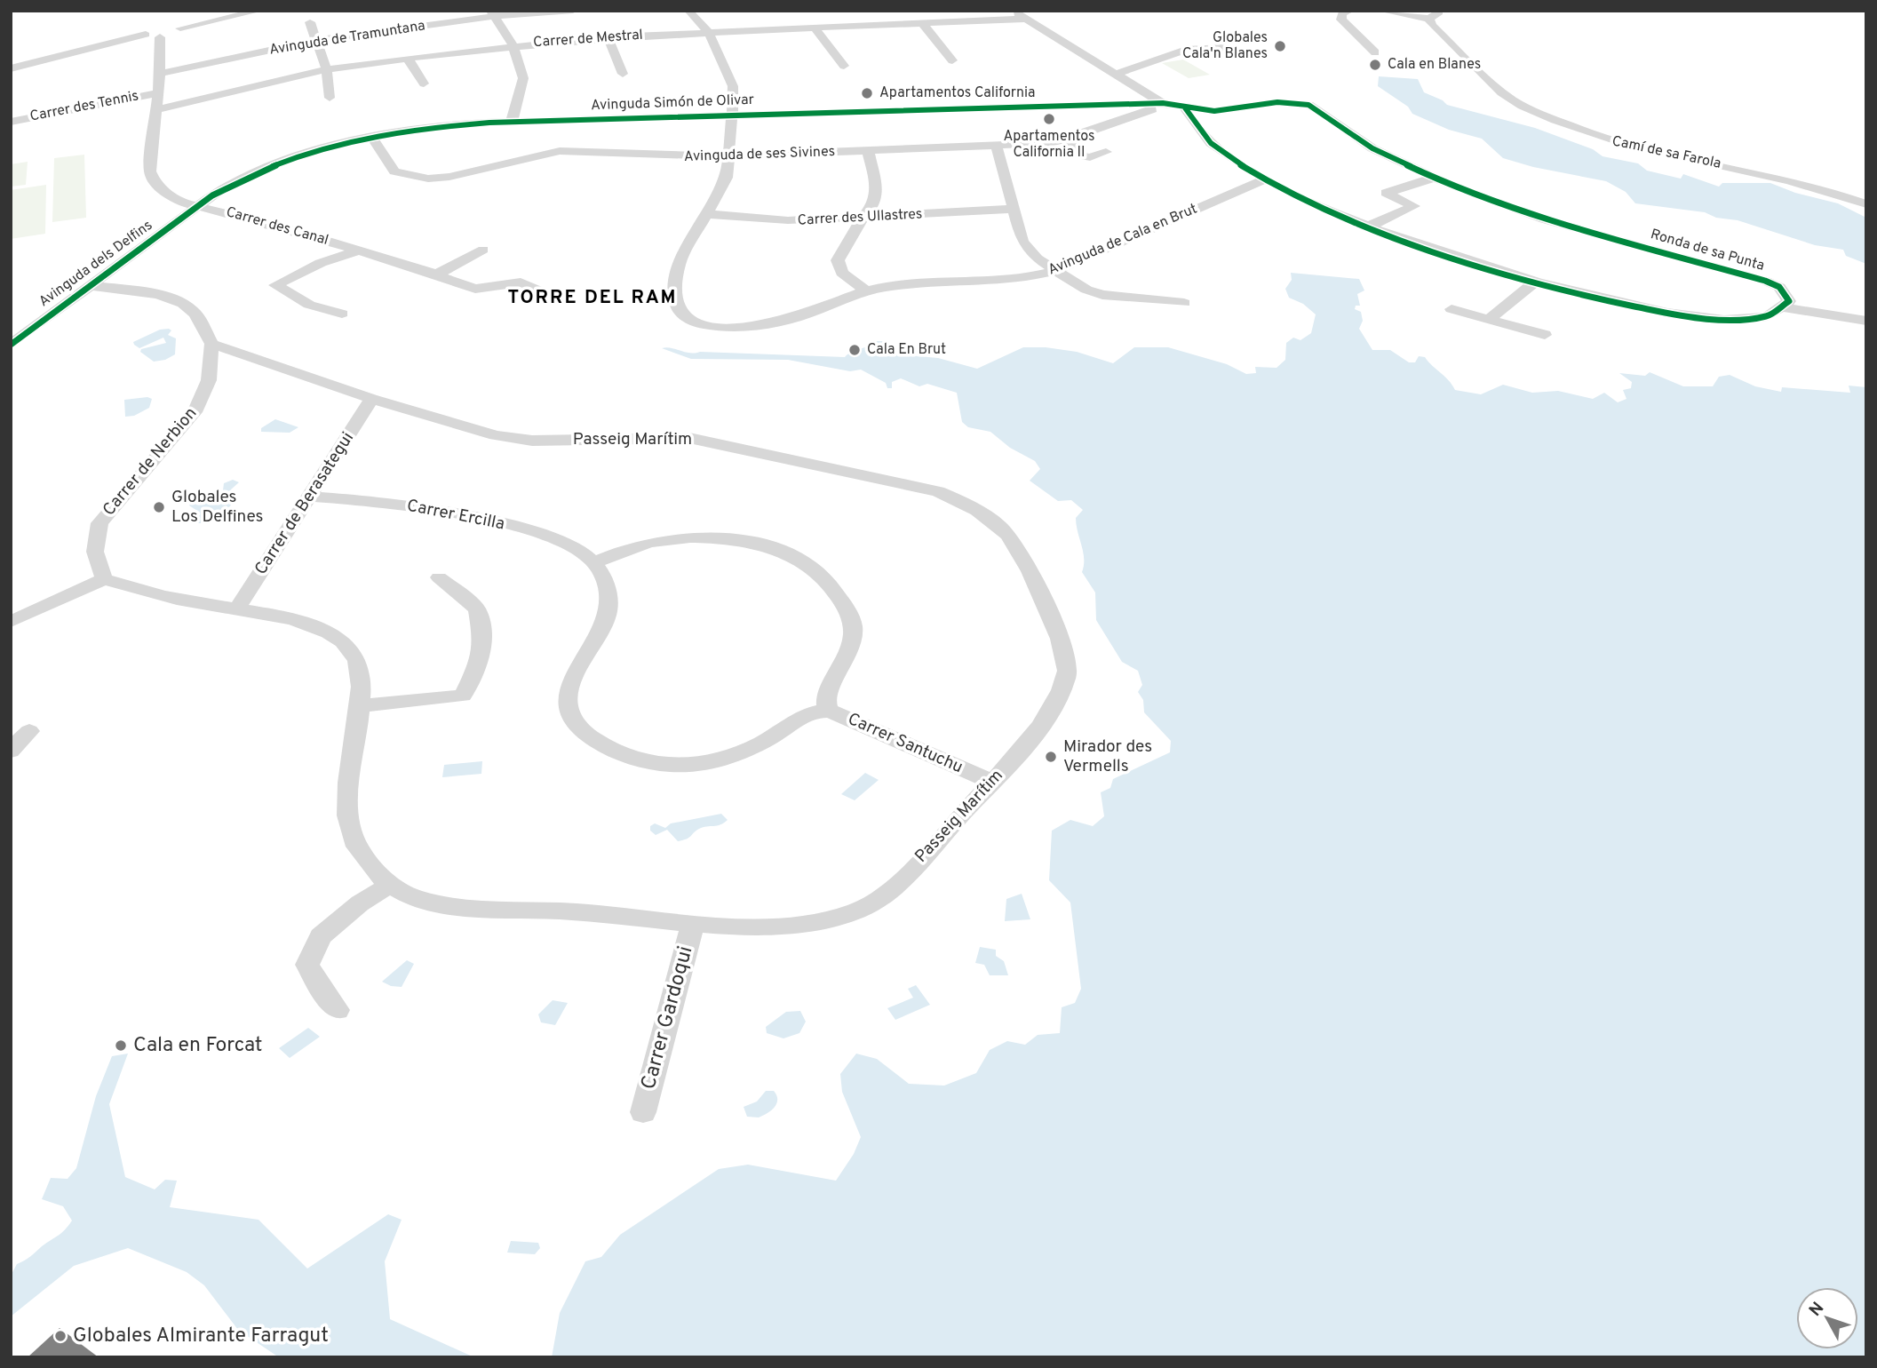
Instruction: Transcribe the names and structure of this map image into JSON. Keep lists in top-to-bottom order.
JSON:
{
  "streets": {
    "street": [
      "Avinguda de Tramuntana",
      "Carrer de Mestral",
      "Avinguda Simón de Olivar",
      "Carrer des Tennis",
      "Camí de sa Farola",
      "Avinguda de ses Sivines",
      "Carrer des Ullastres",
      "Carrer des Canal",
      "Avinguda de Cala en Brut",
      "Ronda de sa Punta",
      "Avinguda dels Delfins",
      "Passeig Marítim",
      "Carrer de Nerbion",
      "Carrer de Berasategui",
      "Carrer Ercilla",
      "Carrer Santuchu",
      "Carrer Gardoqui"
    ]
  },
  "crossings": [
    ["Avinguda de Tramuntana", "Carrer des Canal"],
    ["Carrer de Mestral", "Carrer des Canal"],
    ["Carrer de Mestral", "Avinguda de Cala en Brut"],
    ["Avinguda Simón de Olivar", "Avinguda de ses Sivines"],
    ["Avinguda Simón de Olivar", "Carrer des Canal"],
    ["Avinguda Simón de Olivar", "Avinguda de Cala en Brut"],
    ["Avinguda Simón de Olivar", "Ronda de sa Punta"],
    ["Avinguda Simón de Olivar", "Avinguda dels Delfins"],
    ["Carrer des Tennis", "Carrer des Canal"],
    ["Avinguda de ses Sivines", "Avinguda de Cala en Brut"],
    ["Avinguda de ses Sivines", "Ronda de sa Punta"],
    ["Carrer des Ullastres", "Avinguda de Cala en Brut"],
    ["Carrer des Canal", "Avinguda dels Delfins"],
    ["Passeig Marítim", "Carrer de Nerbion"],
    ["Passeig Marítim", "Carrer de Berasategui"],
    ["Passeig Marítim", "Carrer Santuchu"],
    ["Passeig Marítim", "Carrer Gardoqui"],
    ["Carrer de Berasategui", "Carrer Ercilla"]
  ],
  "districts": ["TORRE DEL RAM"],
  "places": [
    "Globales Cala'n Blanes",
    "Cala en Blanes",
    "Apartamentos California",
    "Apartamentos California II",
    "Cala En Brut",
    "Globales Los Delfines",
    "Mirador des Vermells",
    "Cala en Forcat",
    "Globales Almirante Farragut"
  ],
  "north": "top left"
}
